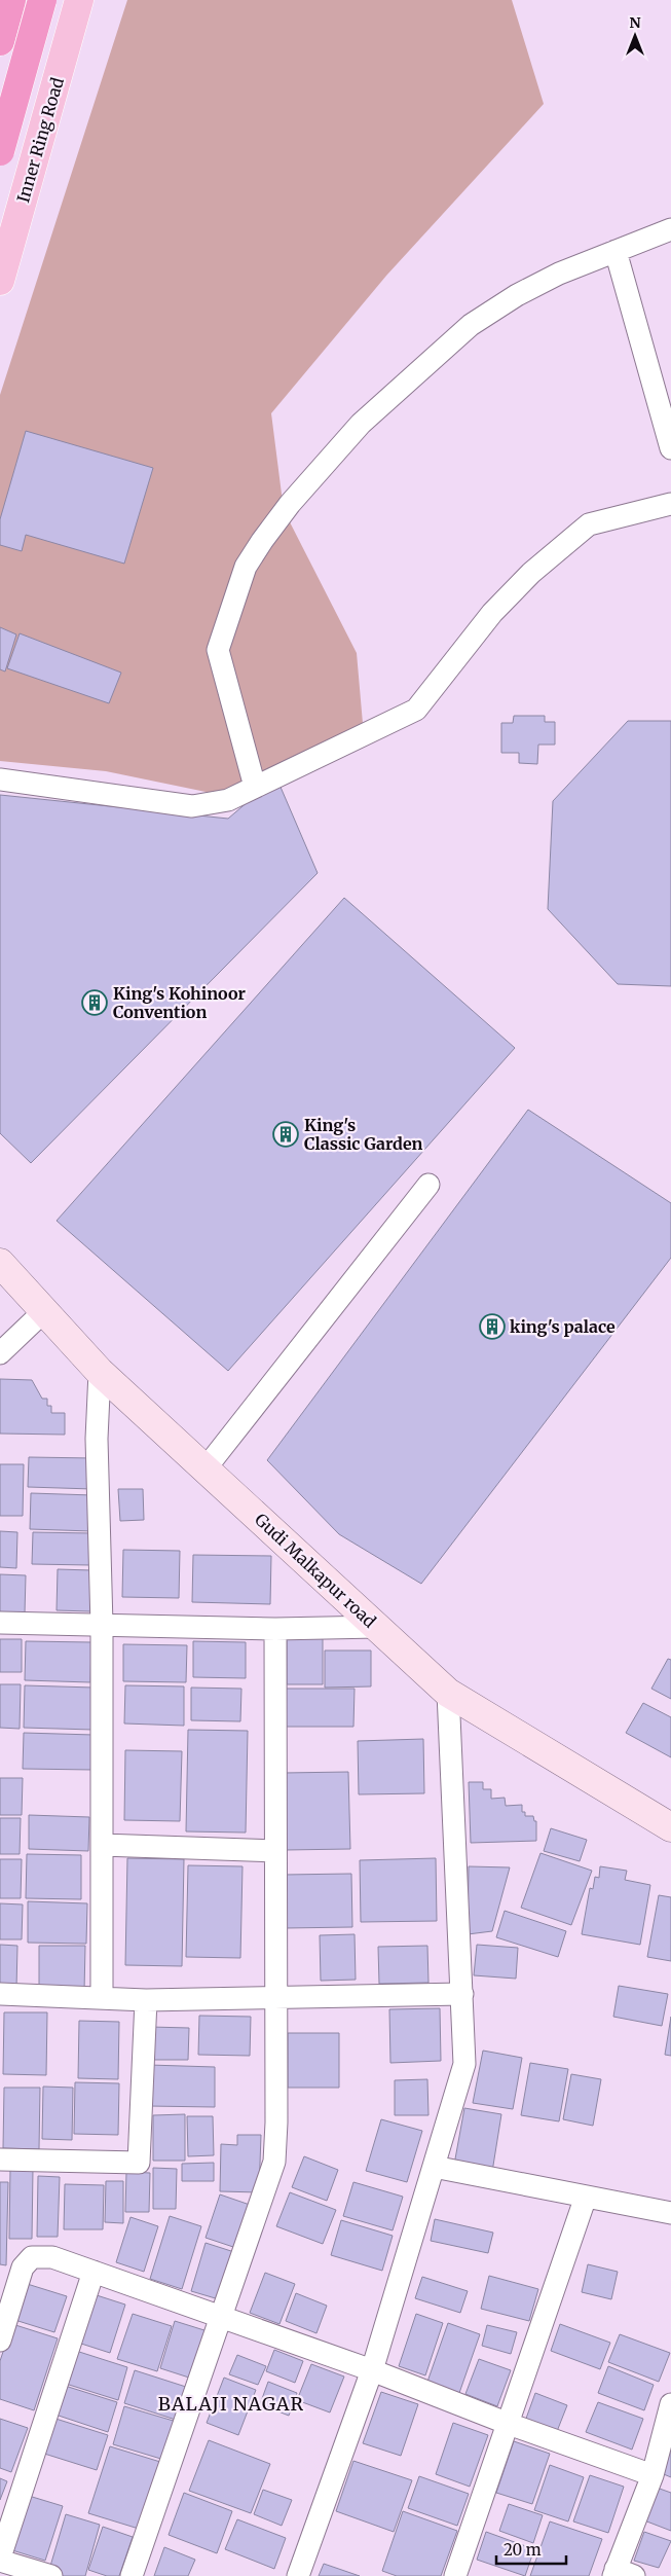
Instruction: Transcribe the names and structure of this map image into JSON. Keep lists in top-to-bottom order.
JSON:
{
  "streets": {
    "main road": ["Inner Ring Road"],
    "street": ["Gudi Malkapur road"]
  },
  "districts": ["BALAJI NAGAR"],
  "places": {
    "building": ["King's Kohinoor Convention", "King's Classic Garden", "king's palace"]
  },
  "scale_bar": "20 m",
  "north": "top"
}
